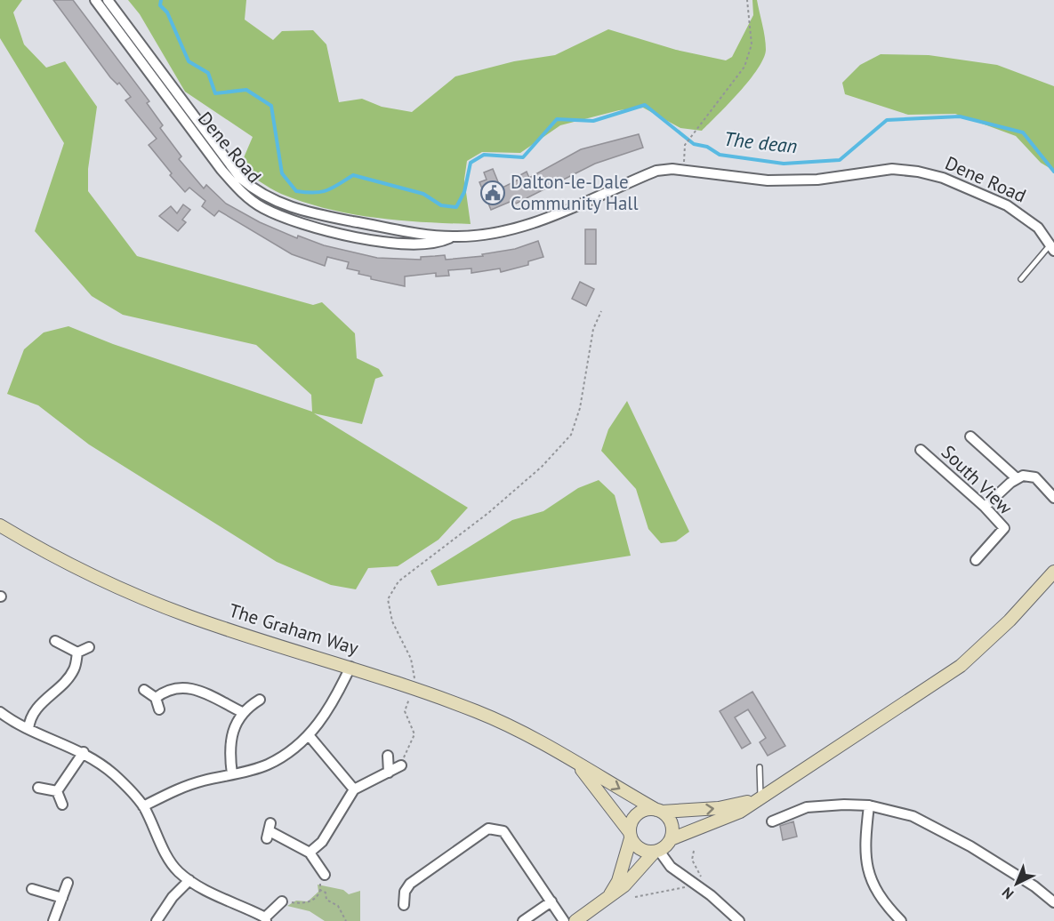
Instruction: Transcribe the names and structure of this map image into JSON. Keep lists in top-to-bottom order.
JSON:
{
  "streets": {
    "main road": ["The Graham Way"],
    "street": ["Dene Road", "South View"]
  },
  "water": ["The dean"],
  "places": {
    "public building": ["Dalton-le-Dale Community Hall"]
  },
  "north": "bottom left"
}
